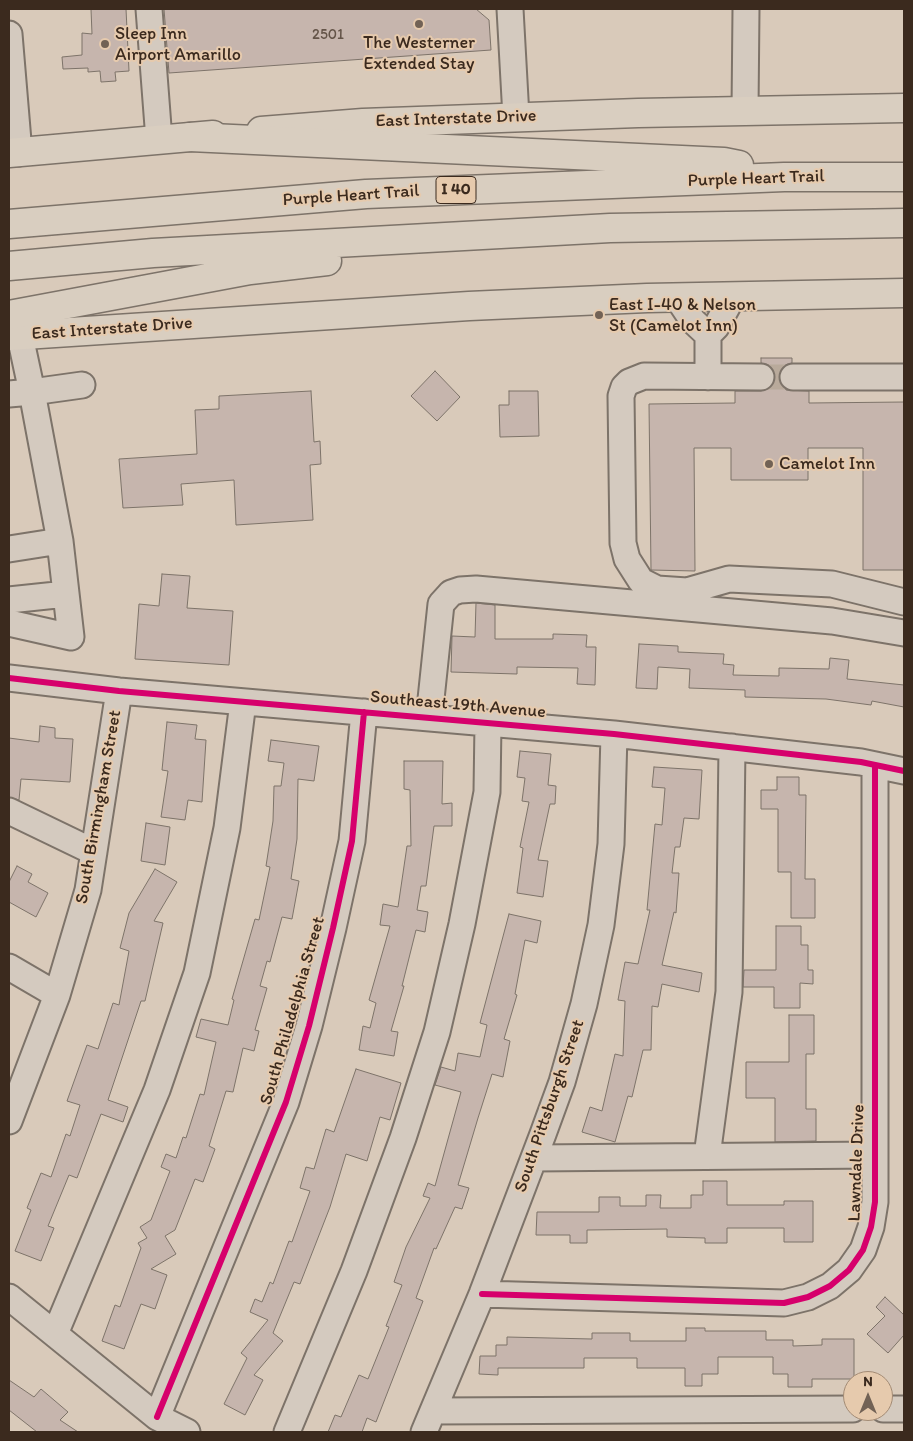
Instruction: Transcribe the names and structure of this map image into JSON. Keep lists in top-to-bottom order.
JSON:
{
  "streets": {
    "main road": ["East Interstate Drive", "Purple Heart Trail", "I 40"],
    "street": [
      "Southeast 19th Avenue",
      "South Birmingham Street",
      "South Philadelphia Street",
      "South Pittsburgh Street",
      "Lawndale Drive"
    ]
  },
  "crossings": [
    ["Southeast 19th Avenue", "South Birmingham Street"],
    ["Southeast 19th Avenue", "South Philadelphia Street"],
    ["Southeast 19th Avenue", "South Pittsburgh Street"],
    ["Southeast 19th Avenue", "Lawndale Drive"],
    ["South Pittsburgh Street", "Lawndale Drive"]
  ],
  "places": [
    "The Westerner Extended Stay",
    "Sleep Inn Airport Amarillo",
    "East I-40 & Nelson St (Camelot Inn)",
    "Camelot Inn"
  ],
  "house_numbers": ["2501"],
  "north": "top"
}
